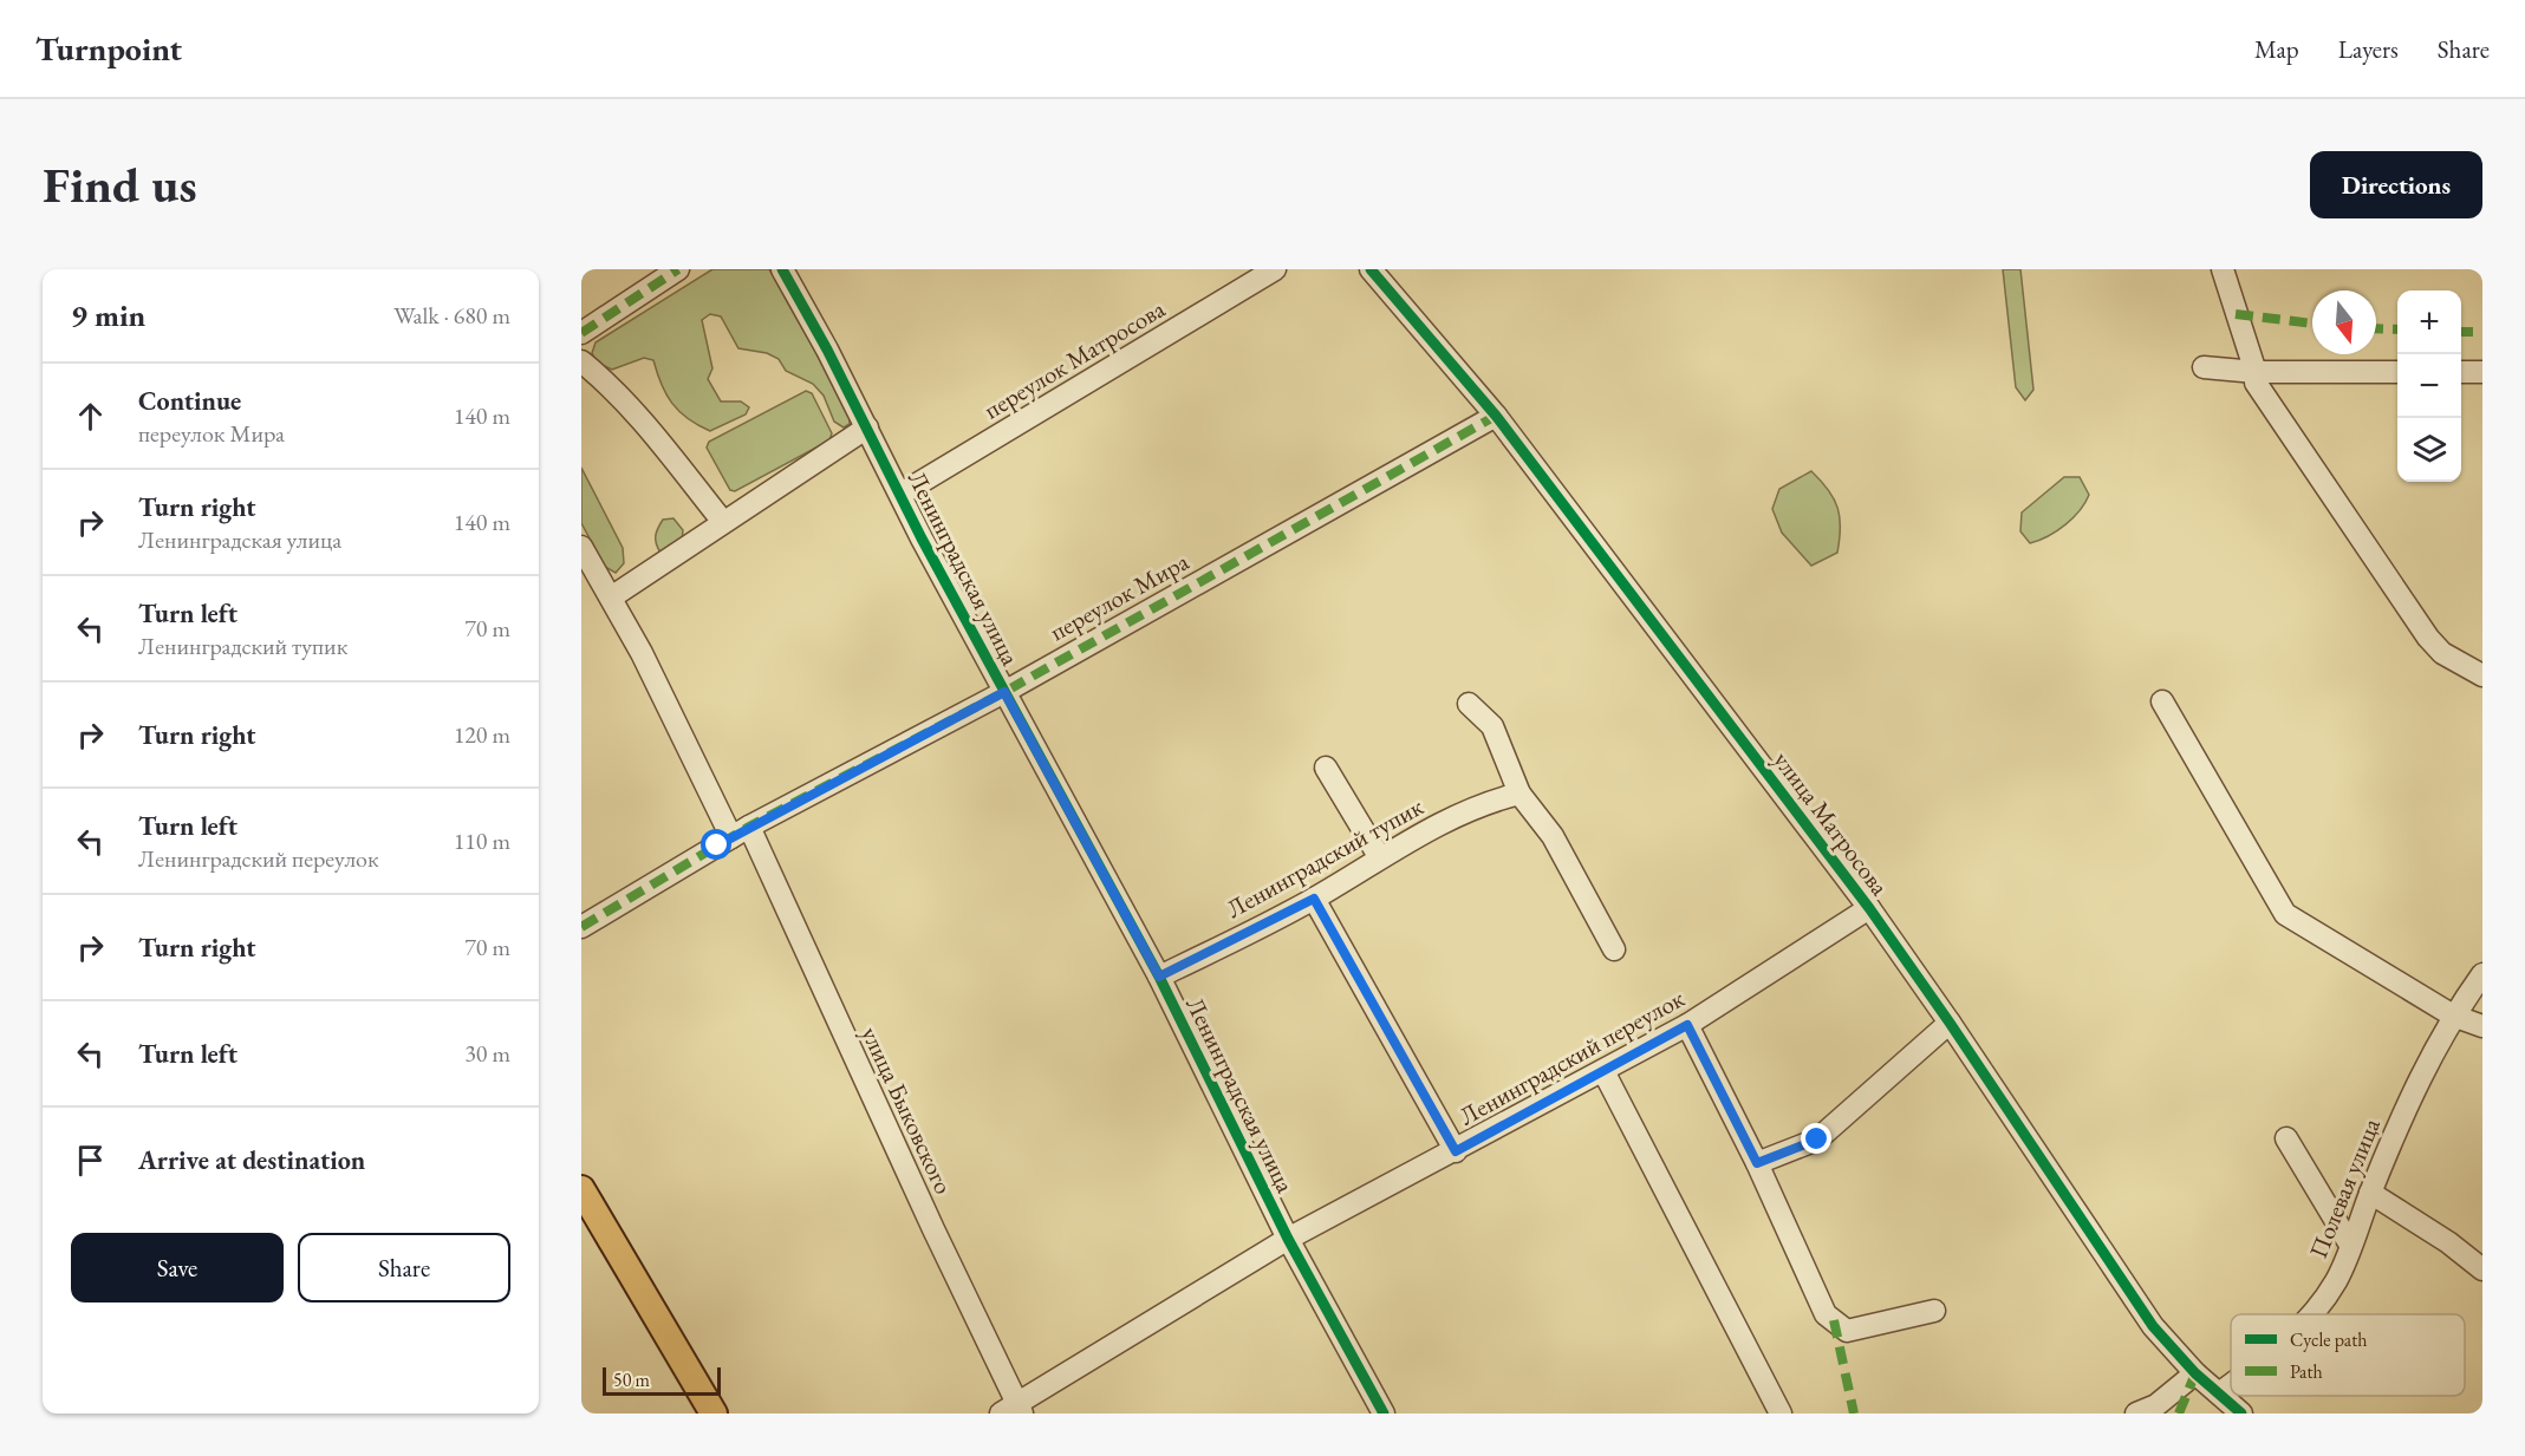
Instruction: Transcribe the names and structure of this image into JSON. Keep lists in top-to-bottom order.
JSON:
{
  "streets": {
    "street": [
      "переулок Матросова",
      "Ленинградская улица",
      "переулок Мира",
      "улица Матросова",
      "Ленинградский тупик",
      "Ленинградский переулок",
      "улица Быковского",
      "Полевая улица"
    ]
  },
  "crossings": [
    ["переулок Матросова", "Ленинградская улица"],
    ["Ленинградская улица", "переулок Мира"],
    ["Ленинградская улица", "Ленинградский тупик"],
    ["Ленинградская улица", "Ленинградский переулок"],
    ["переулок Мира", "улица Матросова"],
    ["переулок Мира", "улица Быковского"],
    ["улица Матросова", "Ленинградский переулок"],
    ["улица Матросова", "Полевая улица"],
    ["Ленинградский переулок", "улица Быковского"]
  ],
  "legend": ["Cycle path", "Path"],
  "scale_bar": "50 m",
  "north": "bottom",
  "page": {
    "header": "Turnpoint",
    "nav": ["Map", "Layers", "Share"],
    "buttons": [
      "Directions",
      ["Save", "Share"]
    ],
    "title": "Find us",
    "heading": ["9 min", "Walk · 680 m"],
    "map_buttons": ["+", "−"],
    "list": [
      ["Continue", "переулок Мира", "140 m"],
      ["Turn right", "Ленинградская улица", "140 m"],
      ["Turn left", "Ленинградский тупик", "70 m"],
      ["Turn right", "120 m"],
      ["Turn left", "Ленинградский переулок", "110 m"],
      ["Turn right", "70 m"],
      ["Turn left", "30 m"],
      "Arrive at destination"
    ],
    "scale": "50 m"
  }
}
